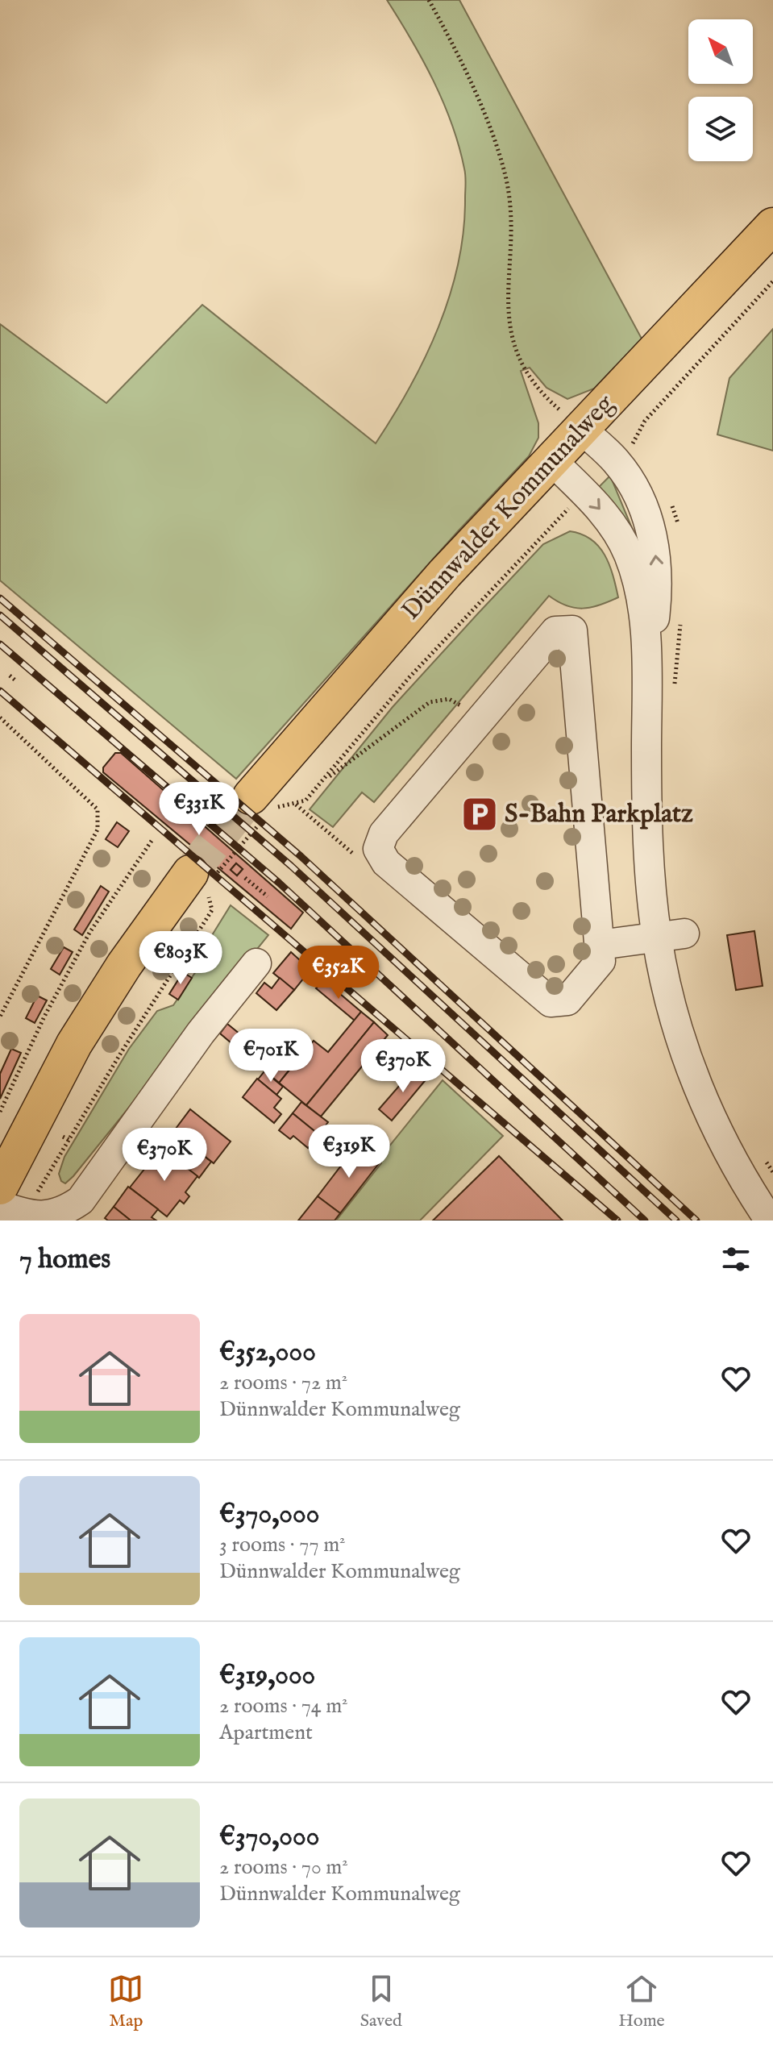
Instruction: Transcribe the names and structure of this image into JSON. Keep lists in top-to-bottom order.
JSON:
{
  "streets": {
    "main road": ["Dünnwalder Kommunalweg"]
  },
  "places": {
    "parking": ["S-Bahn Parkplatz"]
  },
  "north": "top left",
  "page": {
    "price": [
      "€331K",
      "€803K",
      "€352K",
      "€701K",
      "€370K",
      "€319K",
      "€370K"
    ],
    "heading": "7 homes",
    "list": [
      {
        "name": "€352,000",
        "note": "2 rooms · 72 m² · Dünnwalder Kommunalweg"
      },
      {
        "name": "€370,000",
        "note": "3 rooms · 77 m² · Dünnwalder Kommunalweg"
      },
      {
        "name": "€319,000",
        "note": "2 rooms · 74 m² · Apartment"
      },
      {
        "name": "€370,000",
        "note": "2 rooms · 70 m² · Dünnwalder Kommunalweg"
      }
    ],
    "tabs": ["Map", "Saved", "Home"]
  }
}
